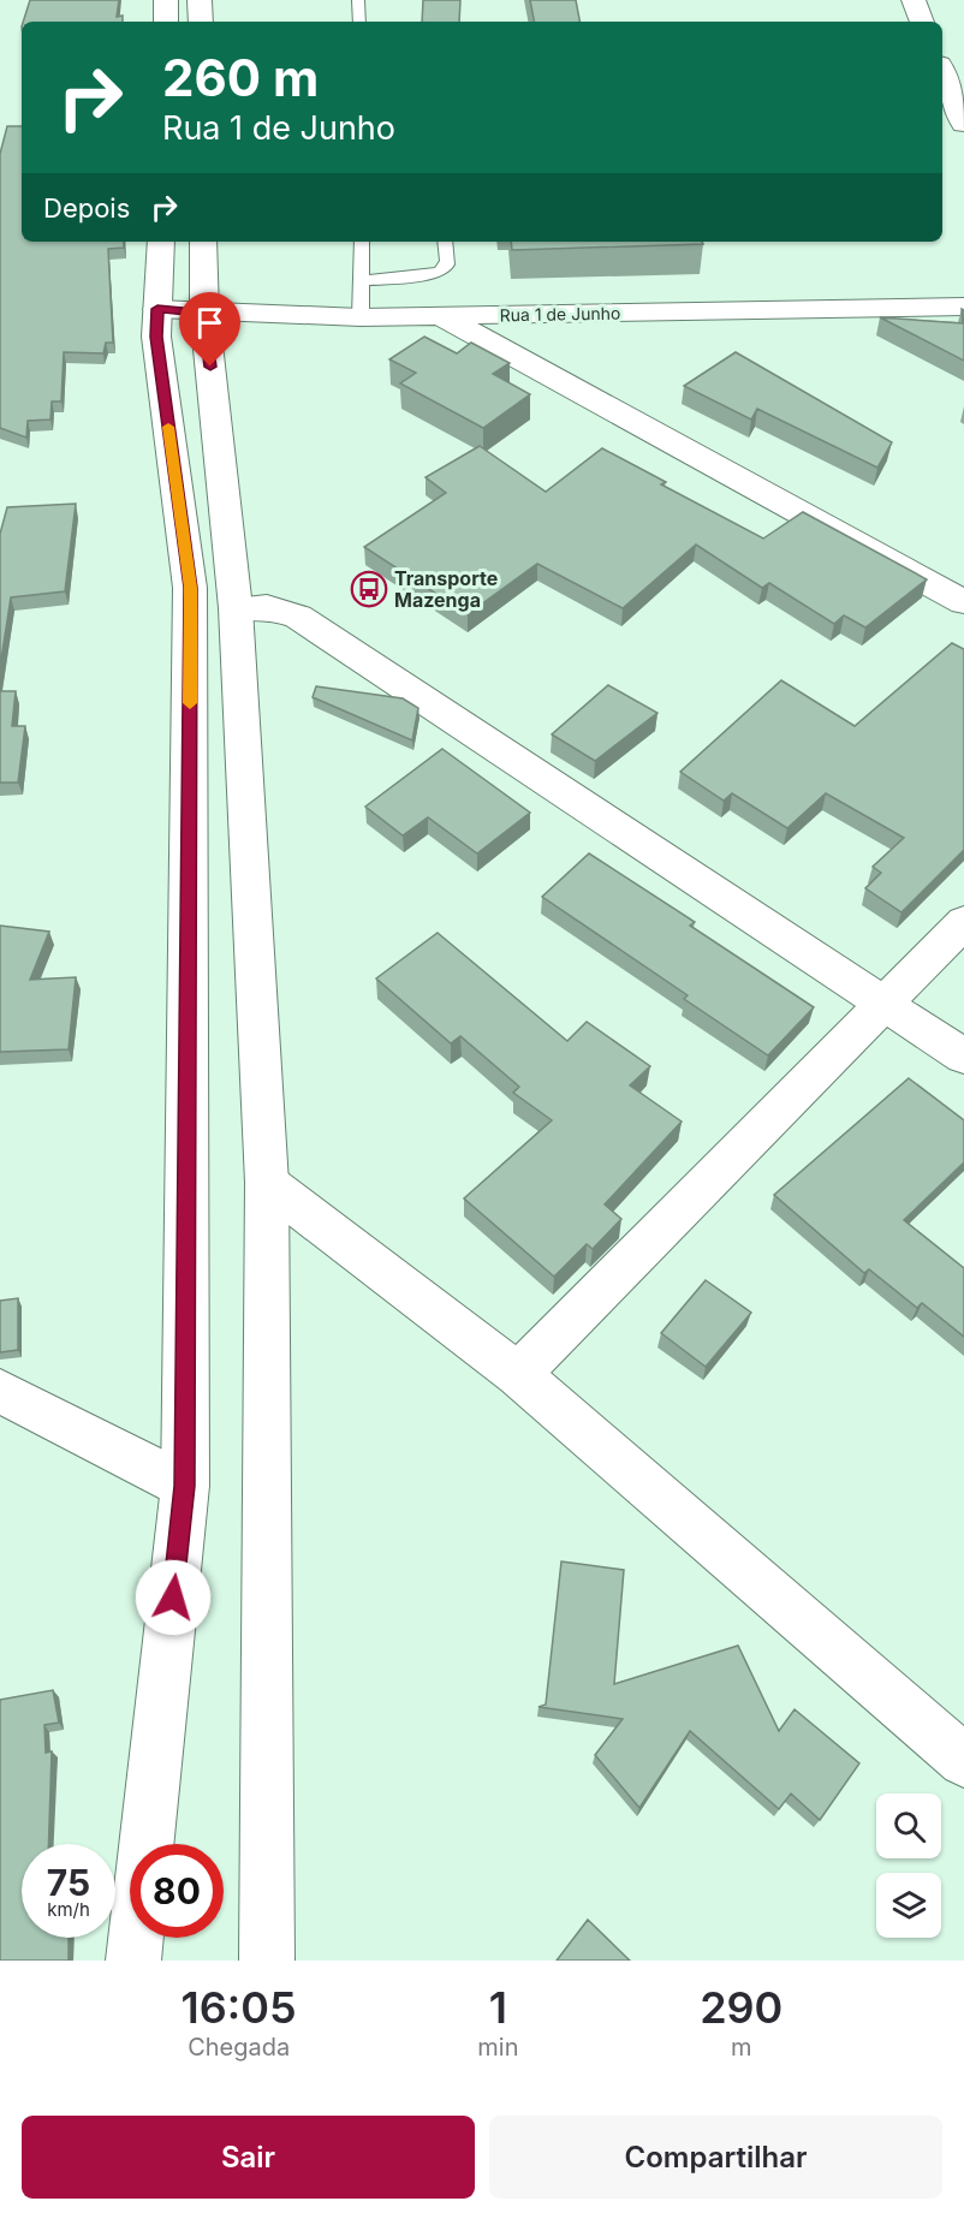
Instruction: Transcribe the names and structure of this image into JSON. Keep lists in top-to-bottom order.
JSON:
{
  "streets": {
    "main road": ["Rua 1 de Junho"]
  },
  "places": {
    "bus stop": ["Transporte Mazenga"]
  },
  "page": {
    "turn": ["260 m", "Rua 1 de Junho"],
    "then": "Depois",
    "speed": "75 km/h",
    "limit": "80",
    "eta": [
      "16:05",
      "Chegada",
      "1",
      "min",
      "290",
      "m"
    ],
    "buttons": ["Sair", "Compartilhar"]
  }
}
